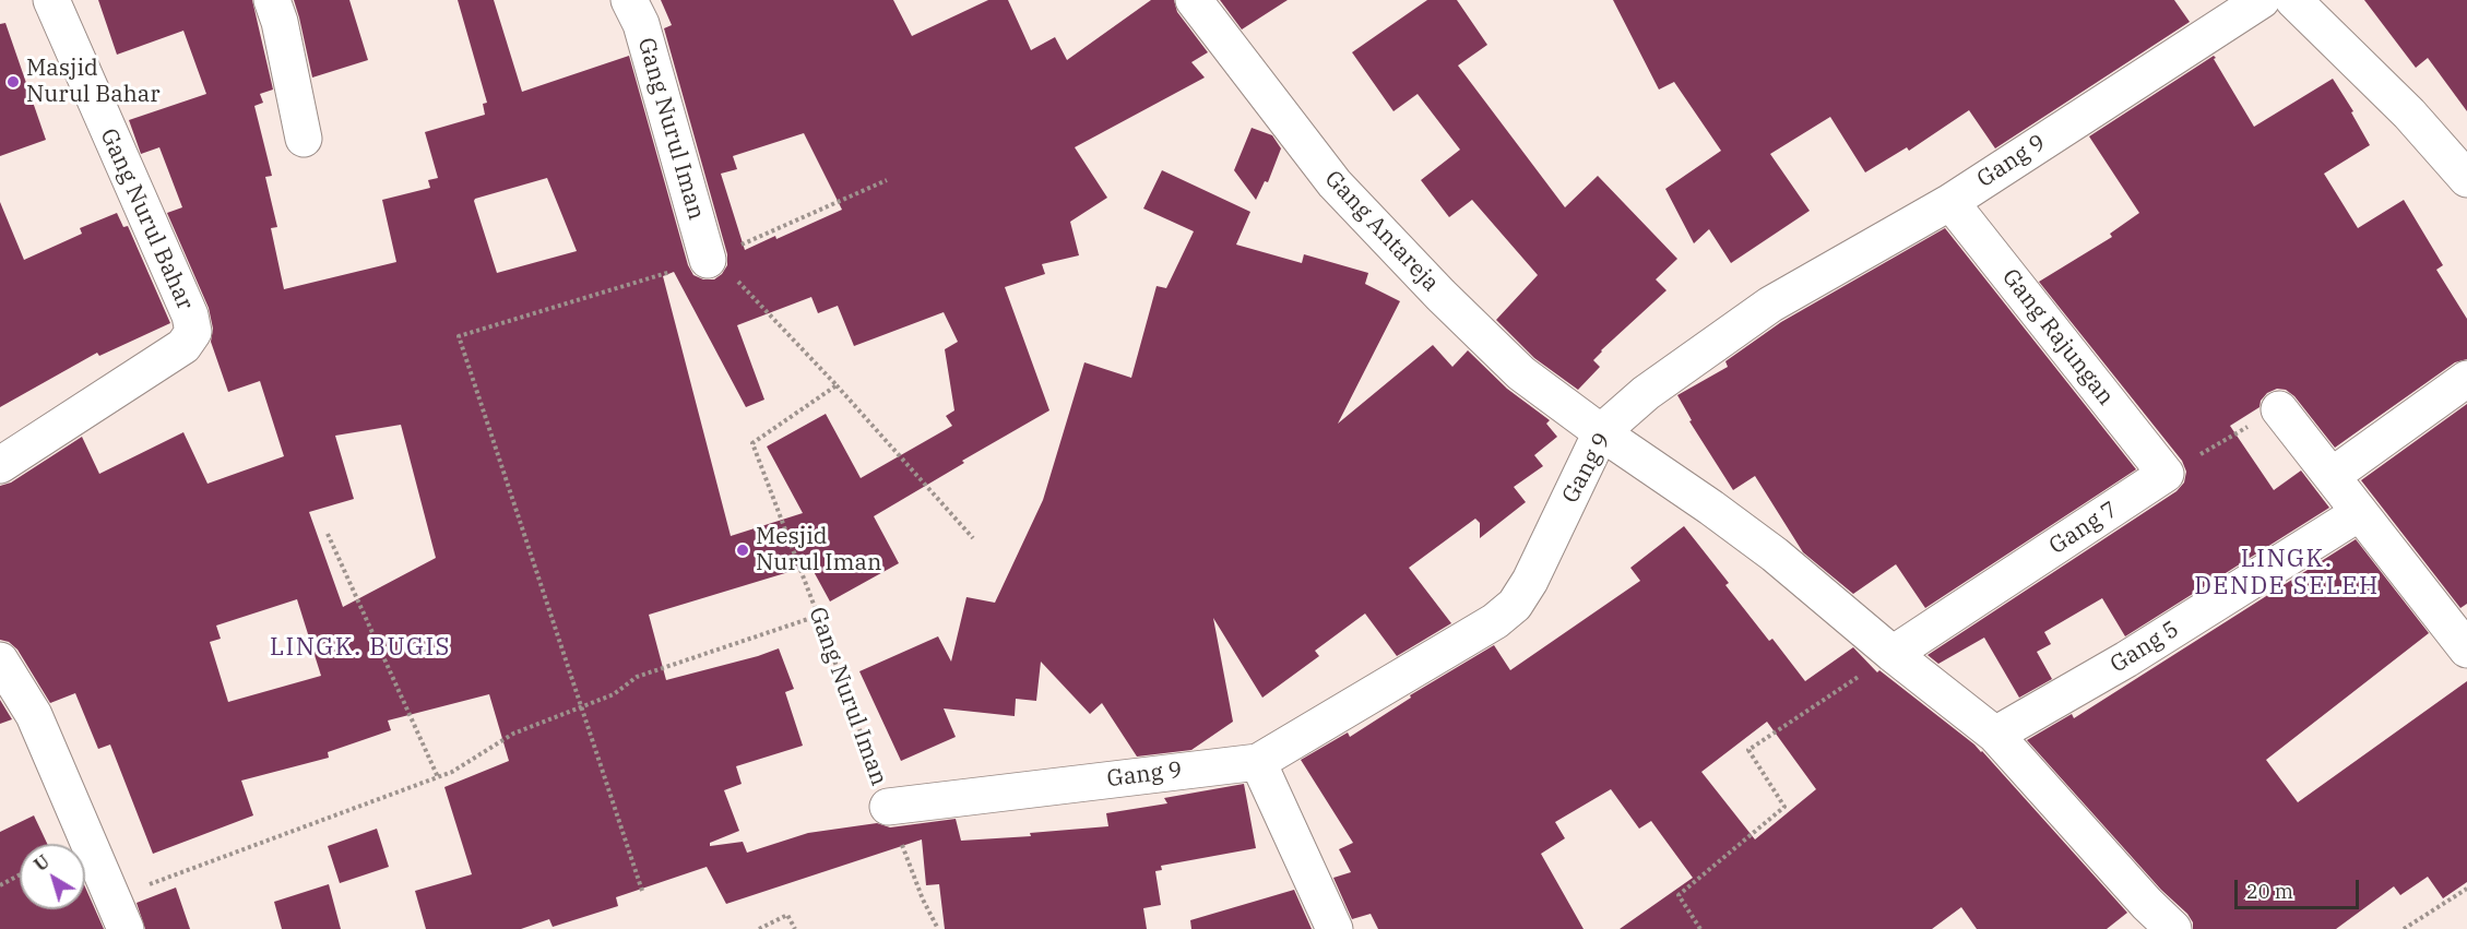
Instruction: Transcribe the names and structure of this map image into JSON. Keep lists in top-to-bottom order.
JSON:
{
  "streets": {
    "main road": [
      "Gang Nurul Iman",
      "Gang 9",
      "Gang Nurul Bahar",
      "Gang Antareja",
      "Gang Rajungan",
      "Gang 7",
      "Gang 5"
    ]
  },
  "crossings": [
    ["Gang Nurul Iman", "Gang 9"],
    ["Gang 9", "Gang Antareja"],
    ["Gang 9", "Gang Rajungan"],
    ["Gang Antareja", "Gang 7"],
    ["Gang Antareja", "Gang 5"],
    ["Gang Rajungan", "Gang 7"]
  ],
  "districts": ["LINGK. DENDE SELEH", "LINGK. BUGIS"],
  "places": ["Masjid Nurul Bahar", "Mesjid Nurul Iman"],
  "scale_bar": "20 m",
  "north": "top left"
}
